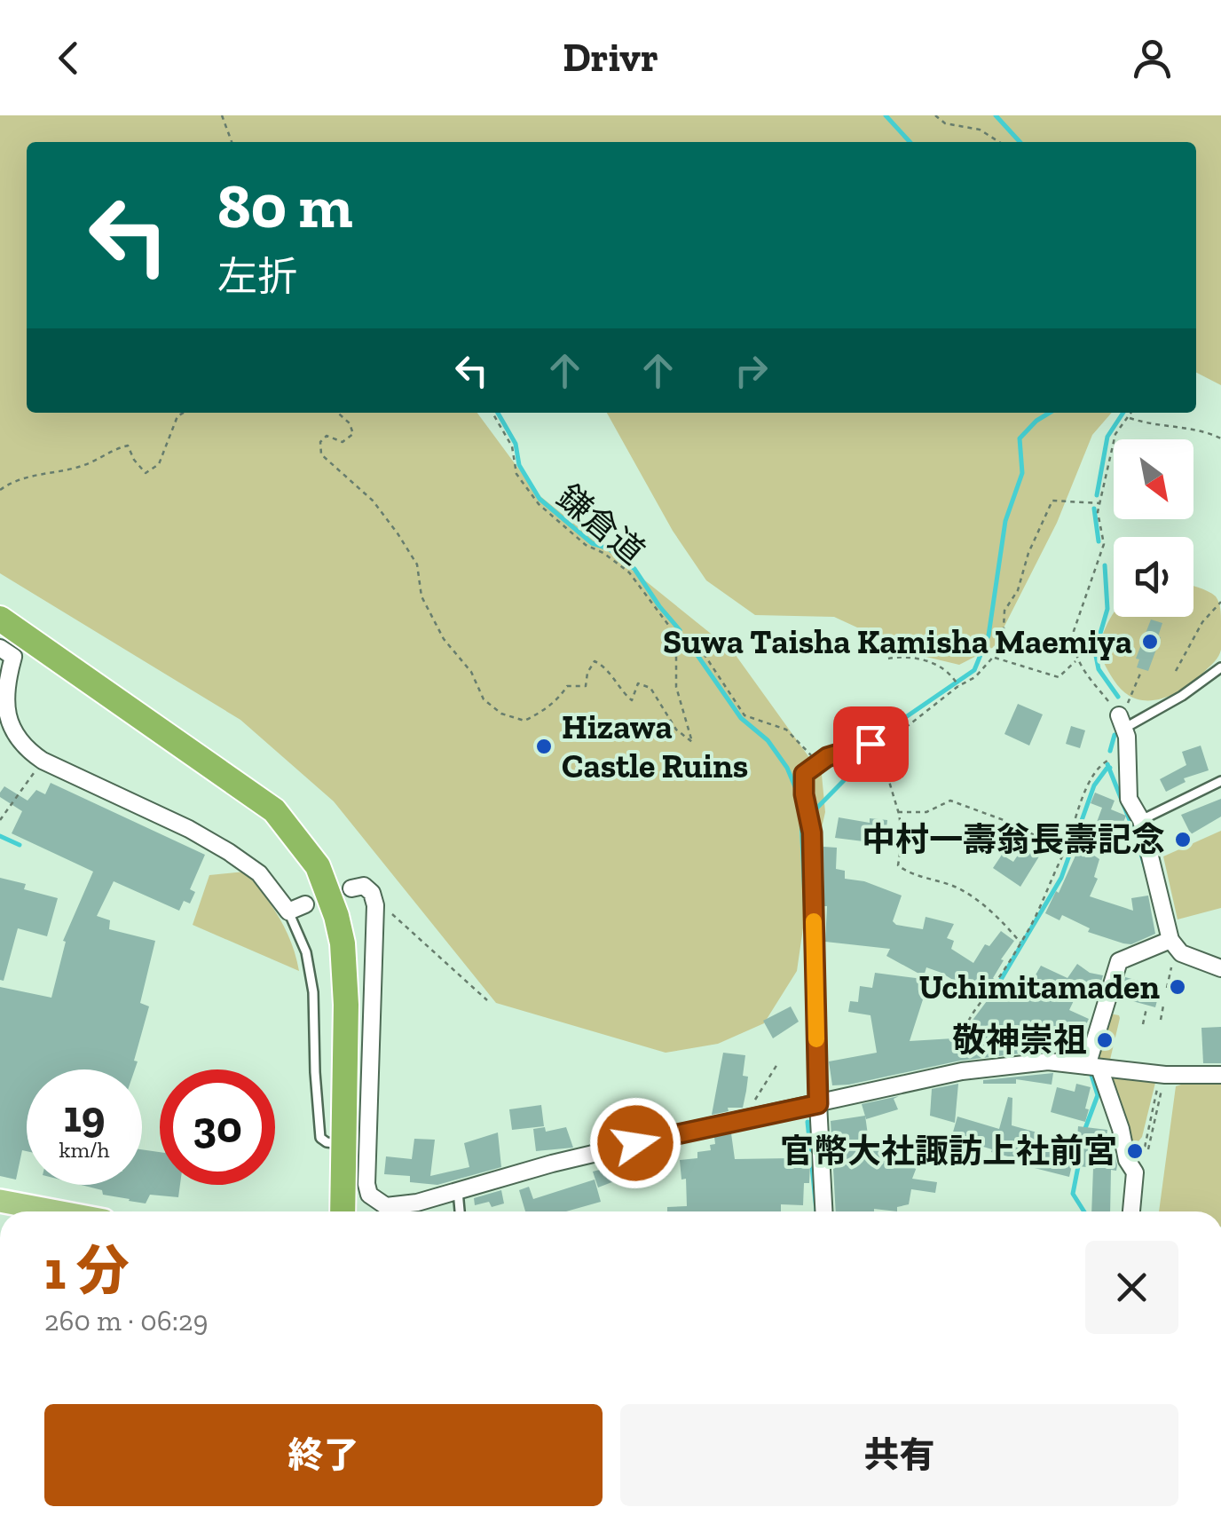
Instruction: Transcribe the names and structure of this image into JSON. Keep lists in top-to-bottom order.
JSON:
{
  "streets": {
    "path": ["鎌倉道"]
  },
  "places": [
    "Suwa Taisha Kamisha Maemiya",
    "Hizawa Castle Ruins",
    "中村一壽翁長壽記念",
    "Uchimitamaden",
    "敬神崇祖",
    "官幣大社諏訪上社前宮"
  ],
  "north": "bottom right",
  "page": {
    "header": "Drivr",
    "turn": ["80 m", "左折"],
    "speed": "19 km/h",
    "limit": "30",
    "heading": ["1 分", "260 m · 06:29"],
    "buttons": ["終了", "共有"]
  }
}
